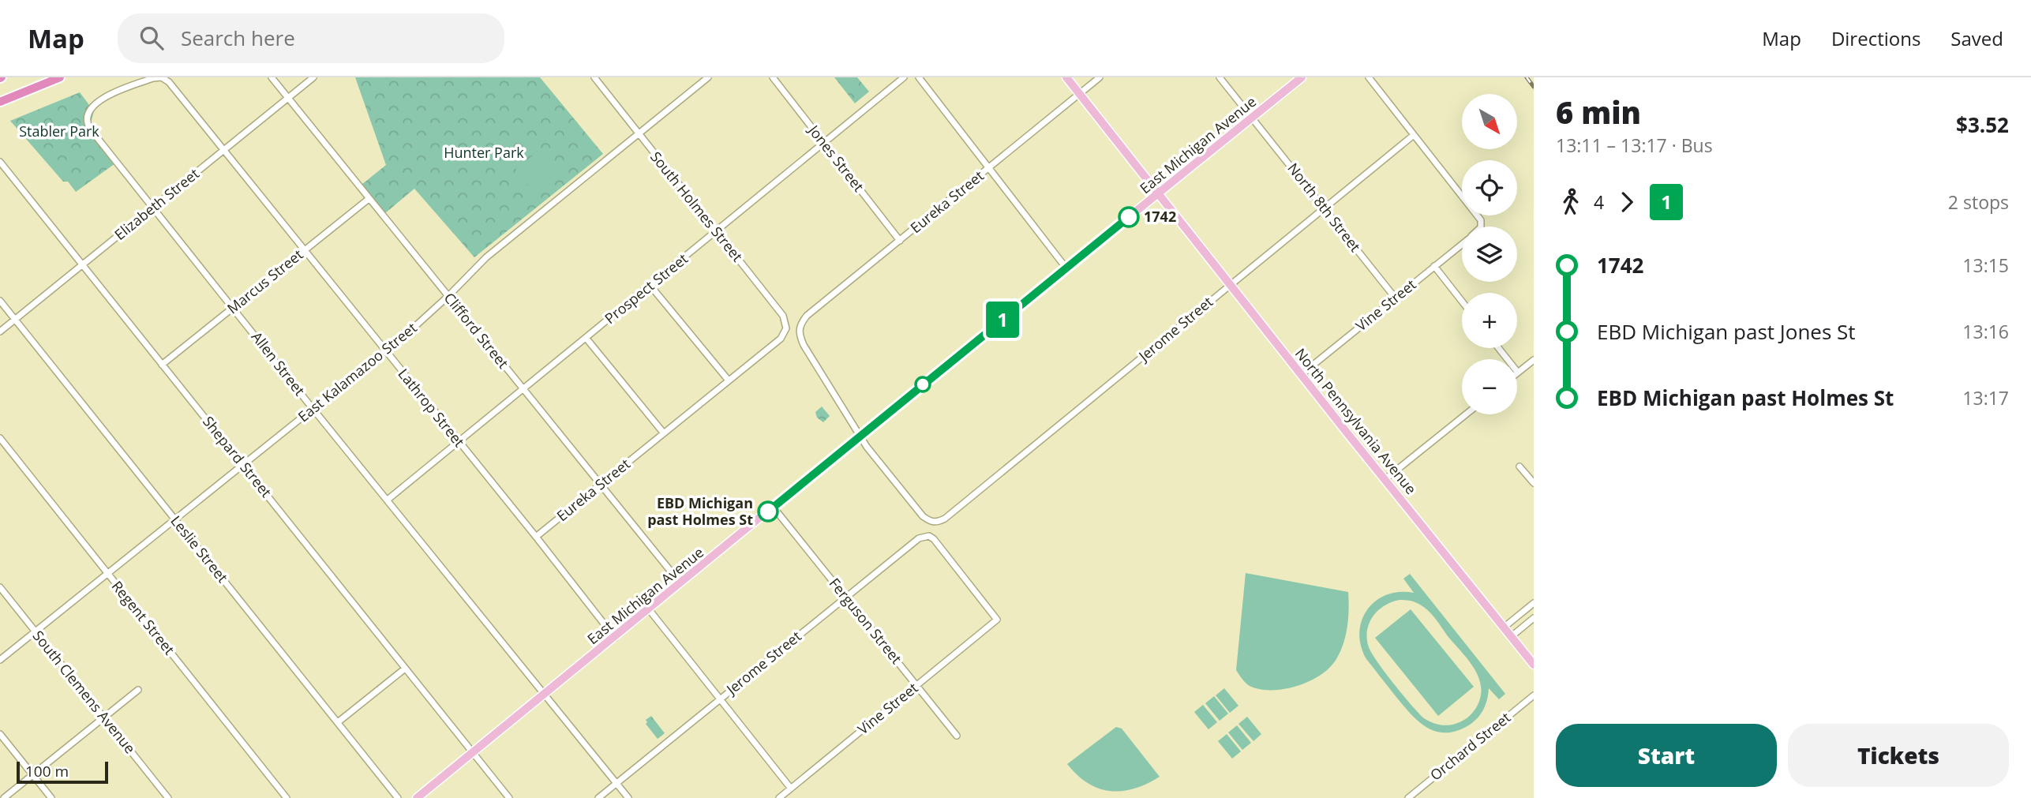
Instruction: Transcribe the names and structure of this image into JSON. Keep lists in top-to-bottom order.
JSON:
{
  "streets": {
    "main road": ["East Michigan Avenue", "North Pennsylvania Avenue"],
    "street": [
      "Jones Street",
      "Eureka Street",
      "Elizabeth Street",
      "South Holmes Street",
      "North 8th Street",
      "Marcus Street",
      "Prospect Street",
      "Vine Street",
      "Jerome Street",
      "Clifford Street",
      "Allen Street",
      "East Kalamazoo Street",
      "Lathrop Street",
      "Shepard Street",
      "Leslie Street",
      "Regent Street",
      "Ferguson Street",
      "South Clemens Avenue",
      "Orchard Street"
    ]
  },
  "crossings": [
    ["East Michigan Avenue", "Eureka Street"],
    ["East Michigan Avenue", "North 8th Street"],
    ["East Michigan Avenue", "Jerome Street"],
    ["East Michigan Avenue", "Clifford Street"],
    ["East Michigan Avenue", "Allen Street"],
    ["East Michigan Avenue", "Lathrop Street"],
    ["East Michigan Avenue", "North Pennsylvania Avenue"],
    ["East Michigan Avenue", "Shepard Street"],
    ["East Michigan Avenue", "Ferguson Street"],
    ["Jones Street", "Eureka Street"],
    ["Jones Street", "Prospect Street"],
    ["Eureka Street", "South Holmes Street"],
    ["Eureka Street", "Jerome Street"],
    ["Eureka Street", "Clifford Street"],
    ["Eureka Street", "Lathrop Street"],
    ["Eureka Street", "North Pennsylvania Avenue"],
    ["Elizabeth Street", "Clifford Street"],
    ["Elizabeth Street", "Allen Street"],
    ["Elizabeth Street", "Lathrop Street"],
    ["Elizabeth Street", "Shepard Street"],
    ["Elizabeth Street", "Leslie Street"],
    ["South Holmes Street", "Prospect Street"],
    ["South Holmes Street", "East Kalamazoo Street"],
    ["North 8th Street", "Vine Street"],
    ["North 8th Street", "Jerome Street"],
    ["Marcus Street", "Clifford Street"],
    ["Marcus Street", "Allen Street"],
    ["Marcus Street", "Lathrop Street"],
    ["Marcus Street", "Shepard Street"],
    ["Prospect Street", "Clifford Street"],
    ["Prospect Street", "Allen Street"],
    ["Prospect Street", "Lathrop Street"],
    ["Vine Street", "Jerome Street"],
    ["Vine Street", "North Pennsylvania Avenue"],
    ["Vine Street", "Ferguson Street"],
    ["Jerome Street", "Allen Street"],
    ["Jerome Street", "North Pennsylvania Avenue"],
    ["Jerome Street", "Ferguson Street"],
    ["Clifford Street", "East Kalamazoo Street"],
    ["Allen Street", "East Kalamazoo Street"],
    ["Allen Street", "Lathrop Street"],
    ["East Kalamazoo Street", "Lathrop Street"],
    ["East Kalamazoo Street", "Shepard Street"],
    ["East Kalamazoo Street", "Leslie Street"],
    ["East Kalamazoo Street", "Regent Street"],
    ["East Kalamazoo Street", "South Clemens Avenue"]
  ],
  "parks": ["Stabler Park", "Hunter Park"],
  "places": ["1742", "EBD Michigan past Holmes St"],
  "lines": ["bus line 1"],
  "scale_bar": "100 m",
  "north": "bottom right",
  "page": {
    "header": "Map",
    "search": "Search here",
    "nav": ["Map", "Directions", "Saved"],
    "on_map": "1",
    "heading": ["6 min", "13:11 – 13:17 · Bus", "$3.52"],
    "map_buttons": ["+", "−"],
    "legs": ["4", "1", "2 stops"],
    "list": [
      {
        "name": "1742",
        "value": "13:15"
      },
      {
        "name": "EBD Michigan past Jones St",
        "value": "13:16"
      },
      {
        "name": "EBD Michigan past Holmes St",
        "value": "13:17"
      }
    ],
    "buttons": ["Start", "Tickets"],
    "scale": "100 m"
  }
}
